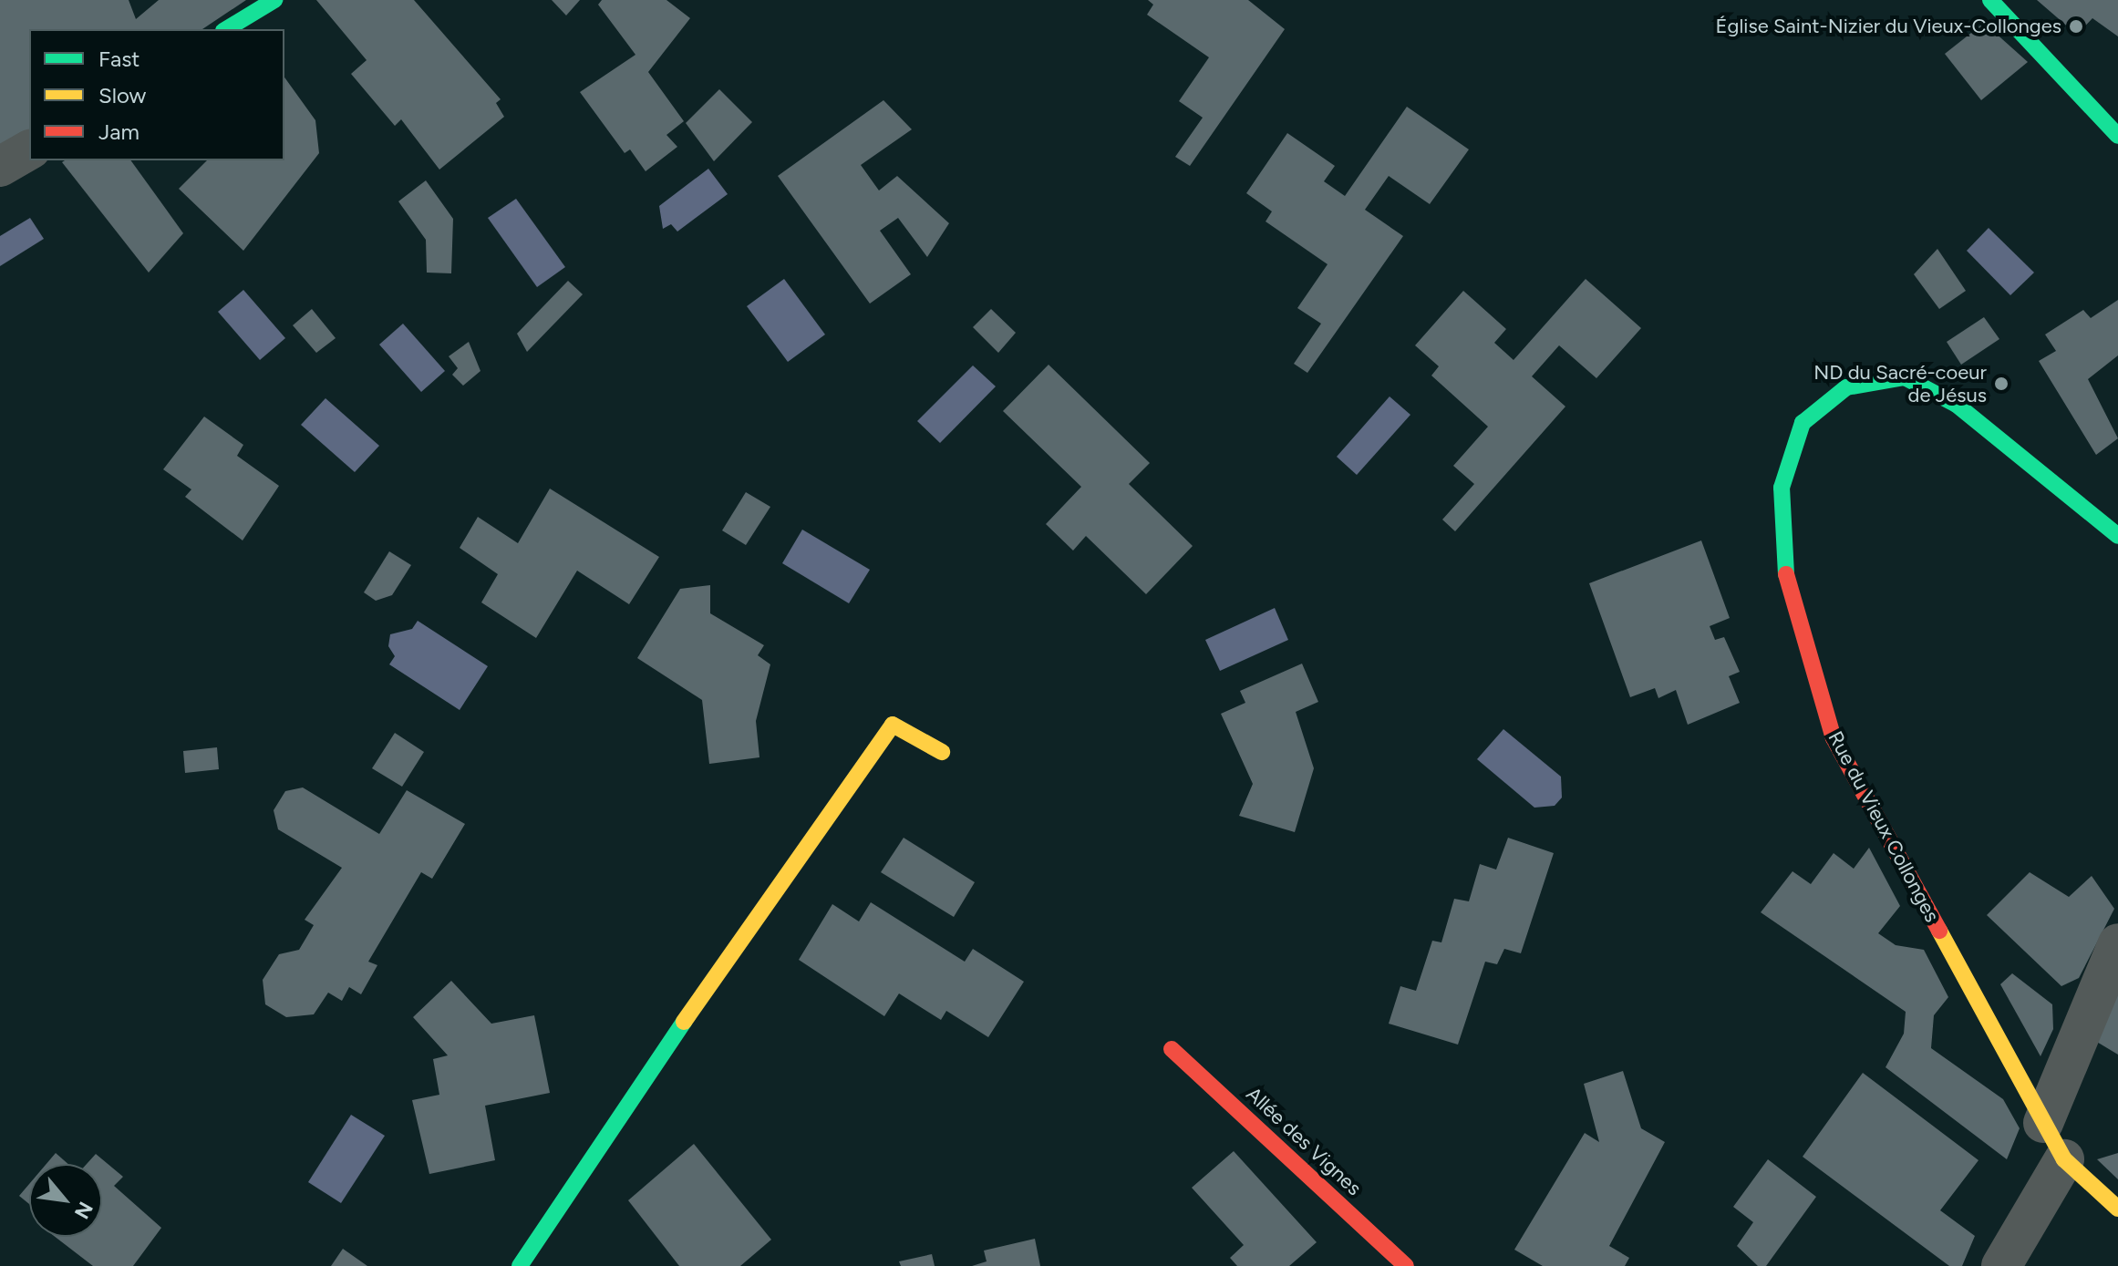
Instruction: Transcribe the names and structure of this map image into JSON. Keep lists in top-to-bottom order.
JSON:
{
  "streets": {
    "street": ["Rue du Vieux Collonges", "Allée des Vignes"]
  },
  "places": ["Église Saint-Nizier du Vieux-Collonges", "ND du Sacré-coeur de Jésus"],
  "legend": ["Fast", "Slow", "Jam"],
  "north": "bottom right"
}
